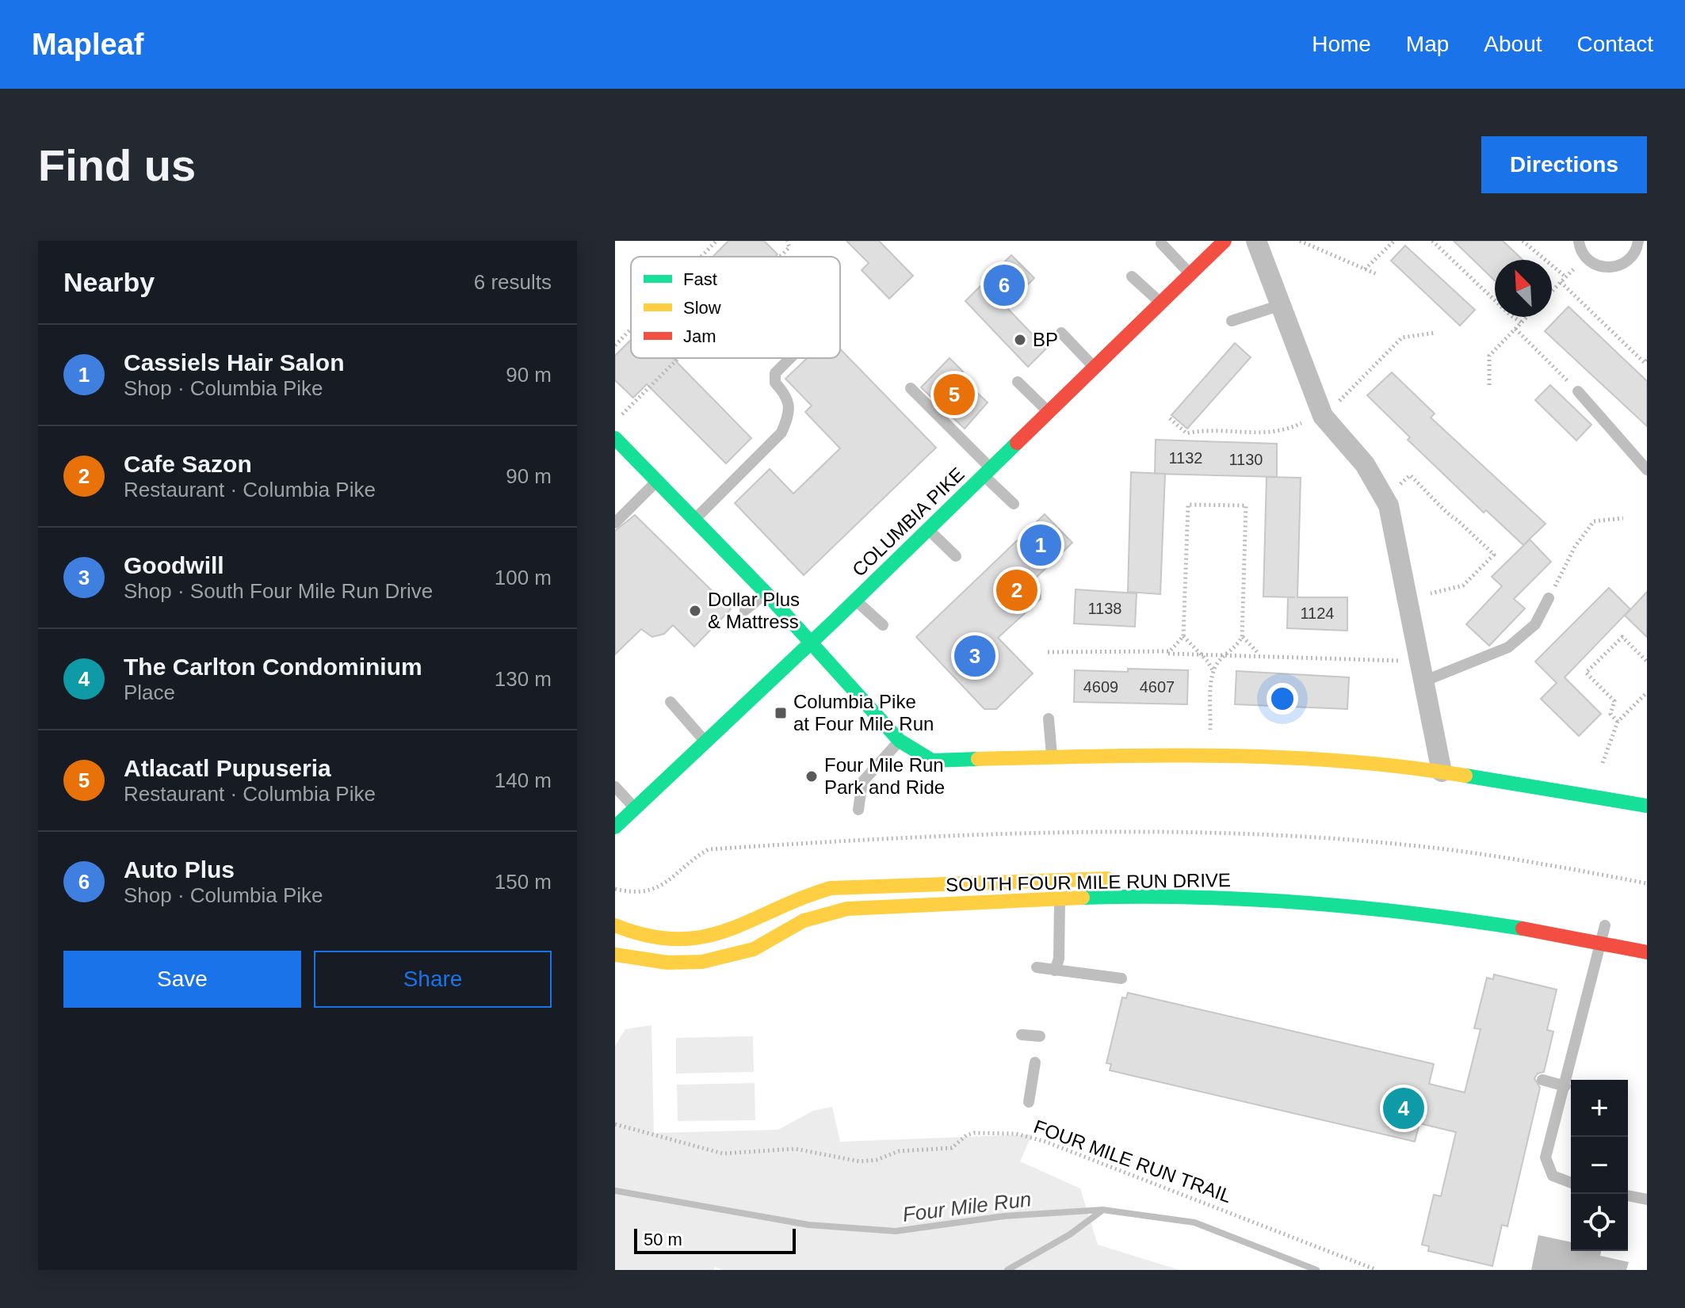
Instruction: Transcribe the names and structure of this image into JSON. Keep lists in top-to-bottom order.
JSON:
{
  "streets": {
    "main road": ["COLUMBIA PIKE", "SOUTH FOUR MILE RUN DRIVE"],
    "path": ["FOUR MILE RUN TRAIL"]
  },
  "water": ["Four Mile Run"],
  "places": {
    "other": ["BP", "Dollar Plus & Mattress", "Four Mile Run Park and Ride"],
    "transit": ["Columbia Pike at Four Mile Run"]
  },
  "house_numbers": [
    "1132",
    "1130",
    "1138",
    "1124",
    "4609",
    "4607"
  ],
  "legend": ["Fast", "Slow", "Jam"],
  "scale_bar": "50 m",
  "north": "top left",
  "page": {
    "header": "Mapleaf",
    "nav": [
      "Home",
      "Map",
      "About",
      "Contact"
    ],
    "buttons": [
      "Directions",
      ["Save", "Share"]
    ],
    "title": "Find us",
    "heading": ["Nearby", "6 results"],
    "pins": [
      "6",
      "5",
      "1",
      "2",
      "3",
      "4"
    ],
    "list": [
      {
        "mark": "1",
        "name": "Cassiels Hair Salon",
        "note": "Shop · Columbia Pike",
        "value": "90 m"
      },
      {
        "mark": "2",
        "name": "Cafe Sazon",
        "note": "Restaurant · Columbia Pike",
        "value": "90 m"
      },
      {
        "mark": "3",
        "name": "Goodwill",
        "note": "Shop · South Four Mile Run Drive",
        "value": "100 m"
      },
      {
        "mark": "4",
        "name": "The Carlton Condominium",
        "note": "Place",
        "value": "130 m"
      },
      {
        "mark": "5",
        "name": "Atlacatl Pupuseria",
        "note": "Restaurant · Columbia Pike",
        "value": "140 m"
      },
      {
        "mark": "6",
        "name": "Auto Plus",
        "note": "Shop · Columbia Pike",
        "value": "150 m"
      }
    ],
    "map_buttons": ["+", "−"],
    "scale": "50 m"
  }
}
